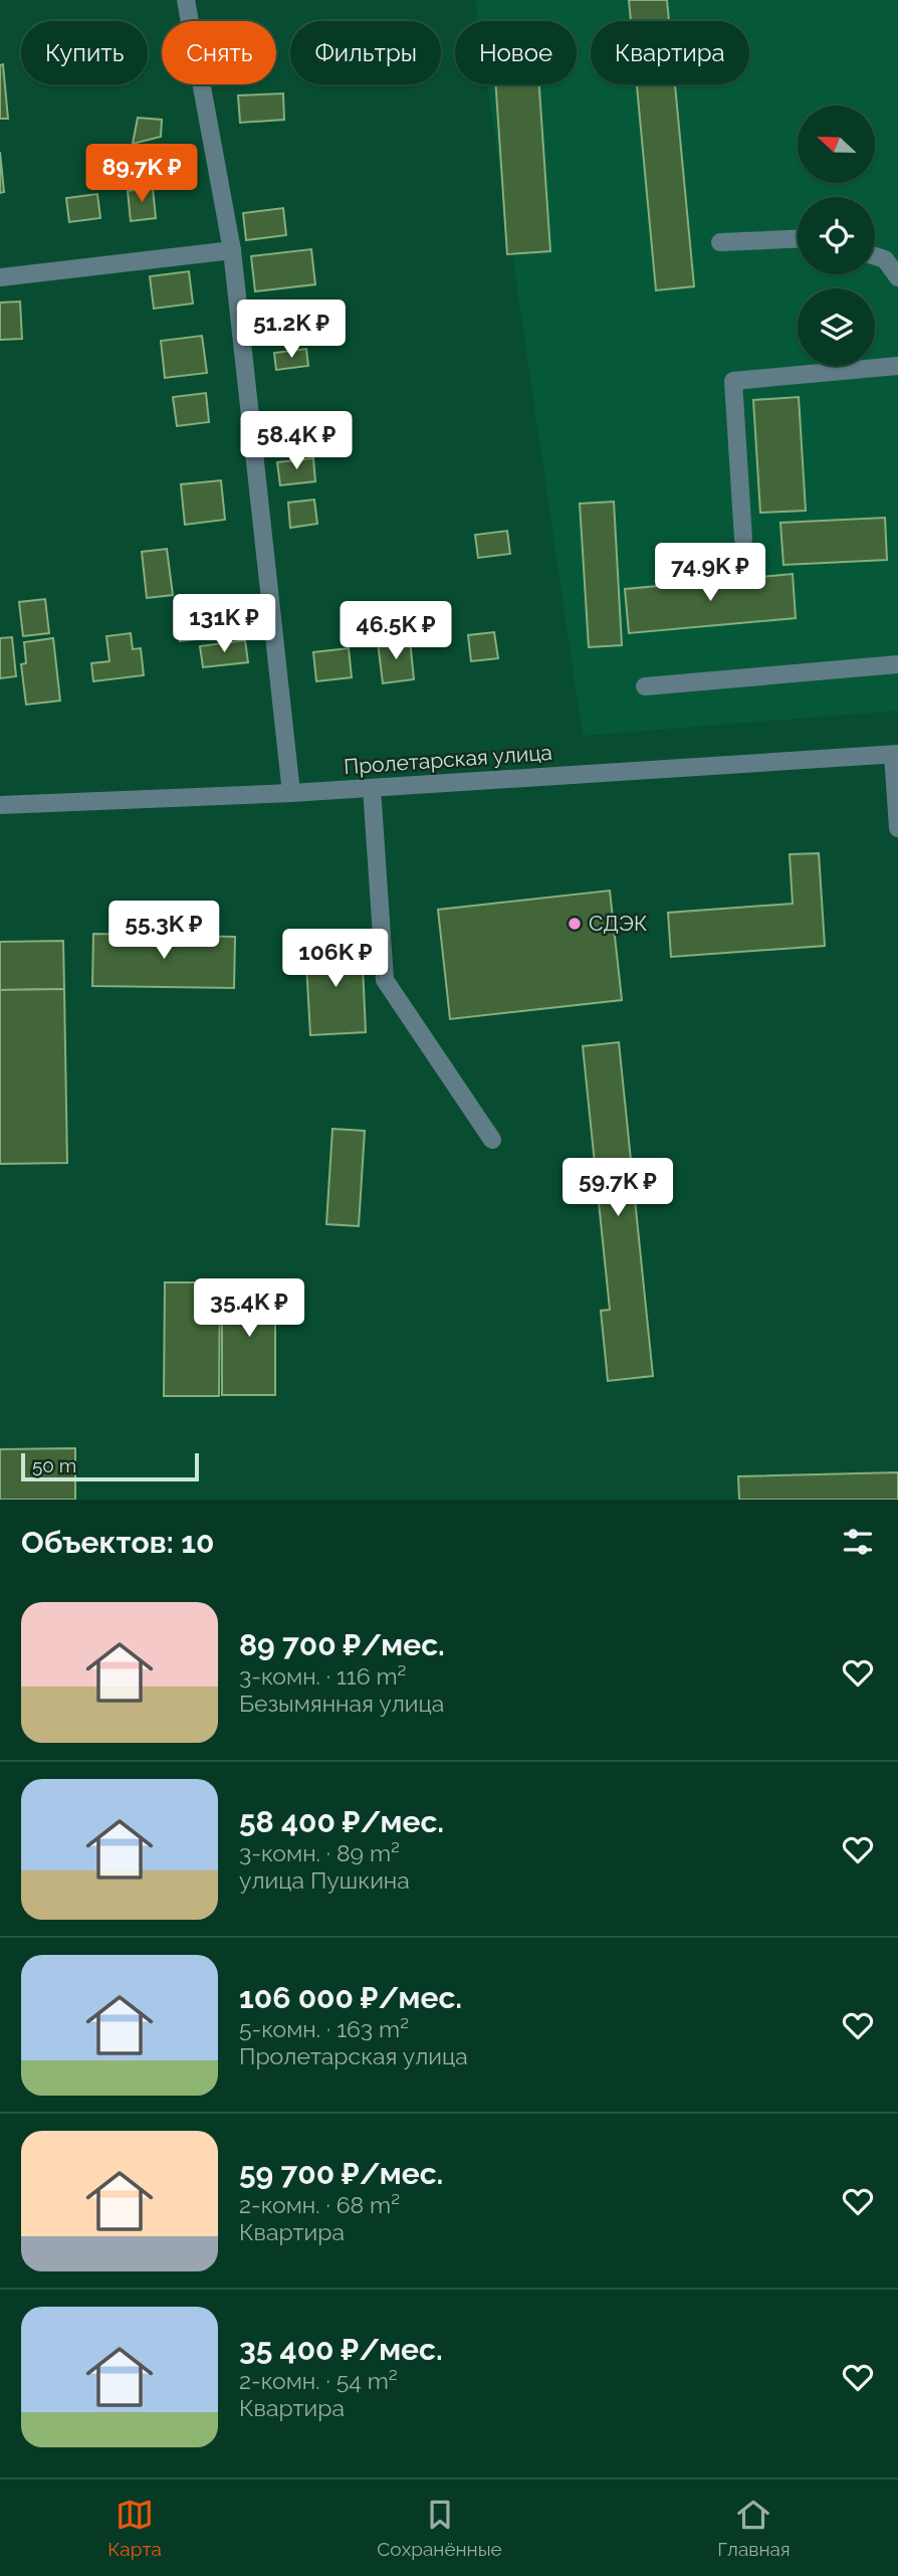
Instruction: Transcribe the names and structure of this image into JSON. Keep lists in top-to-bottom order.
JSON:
{
  "streets": {
    "street": ["Пролетарская улица"]
  },
  "places": ["СДЭК"],
  "scale_bar": "50 m",
  "north": "left",
  "page": {
    "chip": [
      "Купить",
      "Снять",
      "Фильтры",
      "Новое",
      "Квартира"
    ],
    "price": [
      "89.7K ₽",
      "51.2K ₽",
      "58.4K ₽",
      "74.9K ₽",
      "131K ₽",
      "46.5K ₽",
      "55.3K ₽",
      "106K ₽",
      "59.7K ₽",
      "35.4K ₽"
    ],
    "scale": "50 m",
    "heading": "Объектов: 10",
    "list": [
      {
        "name": "89 700 ₽/мес.",
        "note": "3-комн. · 116 m² · Безымянная улица"
      },
      {
        "name": "58 400 ₽/мес.",
        "note": "3-комн. · 89 m² · улица Пушкина"
      },
      {
        "name": "106 000 ₽/мес.",
        "note": "5-комн. · 163 m² · Пролетарская улица"
      },
      {
        "name": "59 700 ₽/мес.",
        "note": "2-комн. · 68 m² · Квартира"
      },
      {
        "name": "35 400 ₽/мес.",
        "note": "2-комн. · 54 m² · Квартира"
      }
    ],
    "tabs": ["Карта", "Сохранённые", "Главная"]
  }
}
